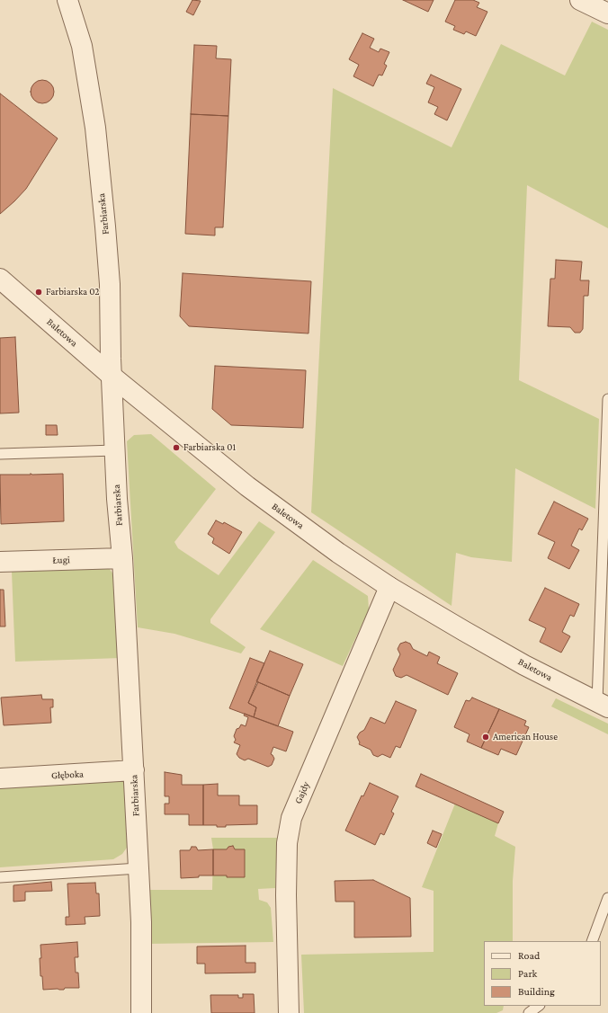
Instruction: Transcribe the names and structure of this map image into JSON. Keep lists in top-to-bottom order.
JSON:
{
  "streets": {
    "street": [
      "Farbiarska",
      "Baletowa",
      "Ługi",
      "Głęboka",
      "Gajdy"
    ]
  },
  "crossings": [
    ["Farbiarska", "Baletowa"],
    ["Farbiarska", "Ługi"],
    ["Farbiarska", "Głęboka"],
    ["Baletowa", "Gajdy"]
  ],
  "places": ["Farbiarska 02", "Farbiarska 01", "American House"],
  "legend": ["Road", "Park", "Building"]
}
